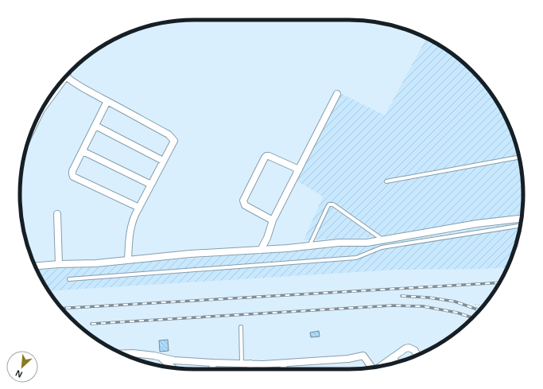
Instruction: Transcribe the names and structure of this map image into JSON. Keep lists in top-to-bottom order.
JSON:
{
  "north": "bottom left"
}
